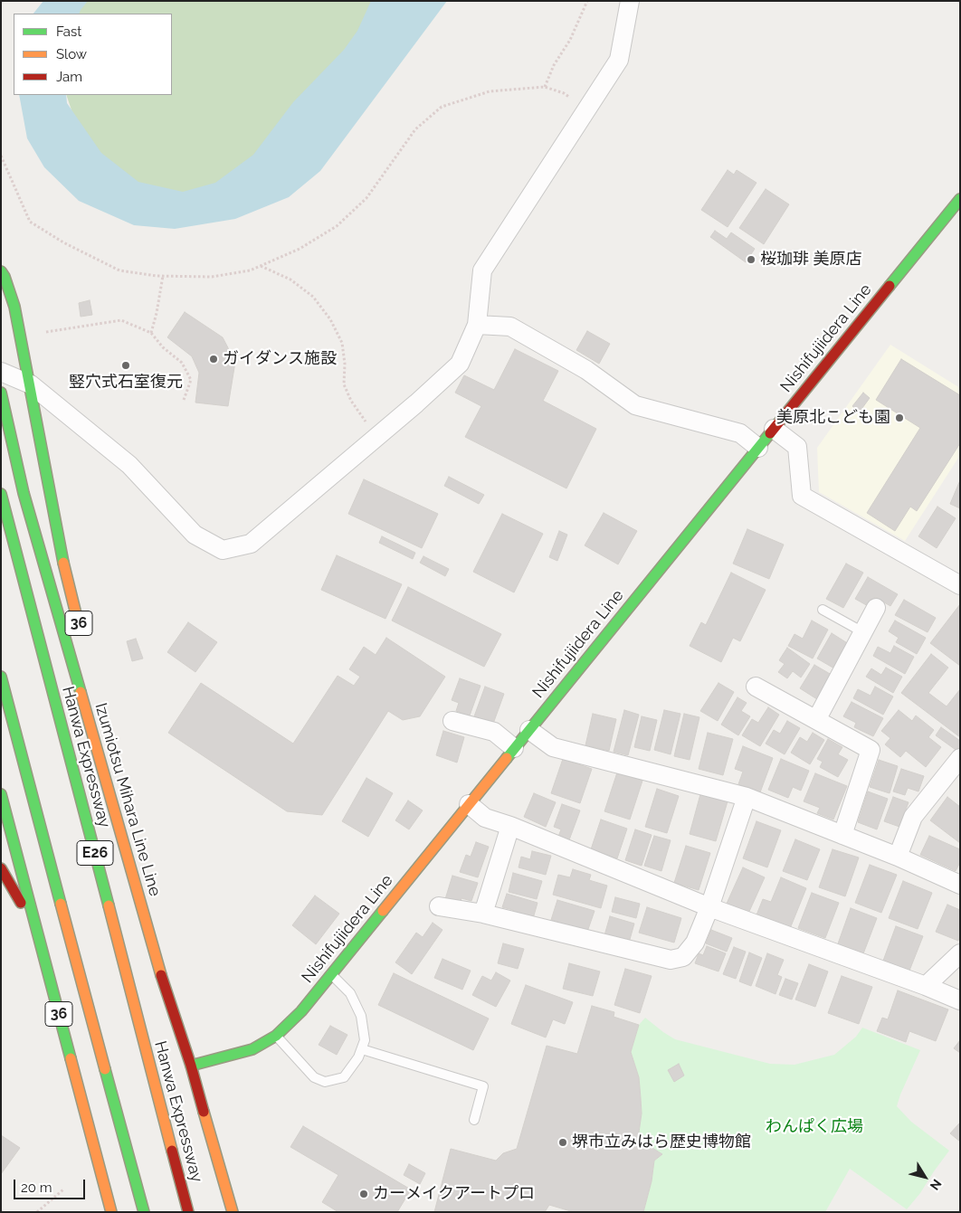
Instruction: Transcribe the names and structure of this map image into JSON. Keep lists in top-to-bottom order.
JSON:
{
  "streets": {
    "main road": [
      "Nishifujiidera Line",
      "36",
      "Hanwa Expressway",
      "Izumiotsu Mihara Line Line",
      "E26"
    ]
  },
  "crossings": [
    ["Nishifujiidera Line", "Izumiotsu Mihara Line Line"],
    ["36", "Izumiotsu Mihara Line Line"]
  ],
  "parks": ["わんぱく広場"],
  "places": [
    "桜珈琲 美原店",
    "ガイダンス施設",
    "竪穴式石室復元",
    "美原北こども園",
    "堺市立みはら歴史博物館",
    "カーメイクアートプロ"
  ],
  "legend": ["Fast", "Slow", "Jam"],
  "scale_bar": "20 m",
  "north": "bottom right"
}
